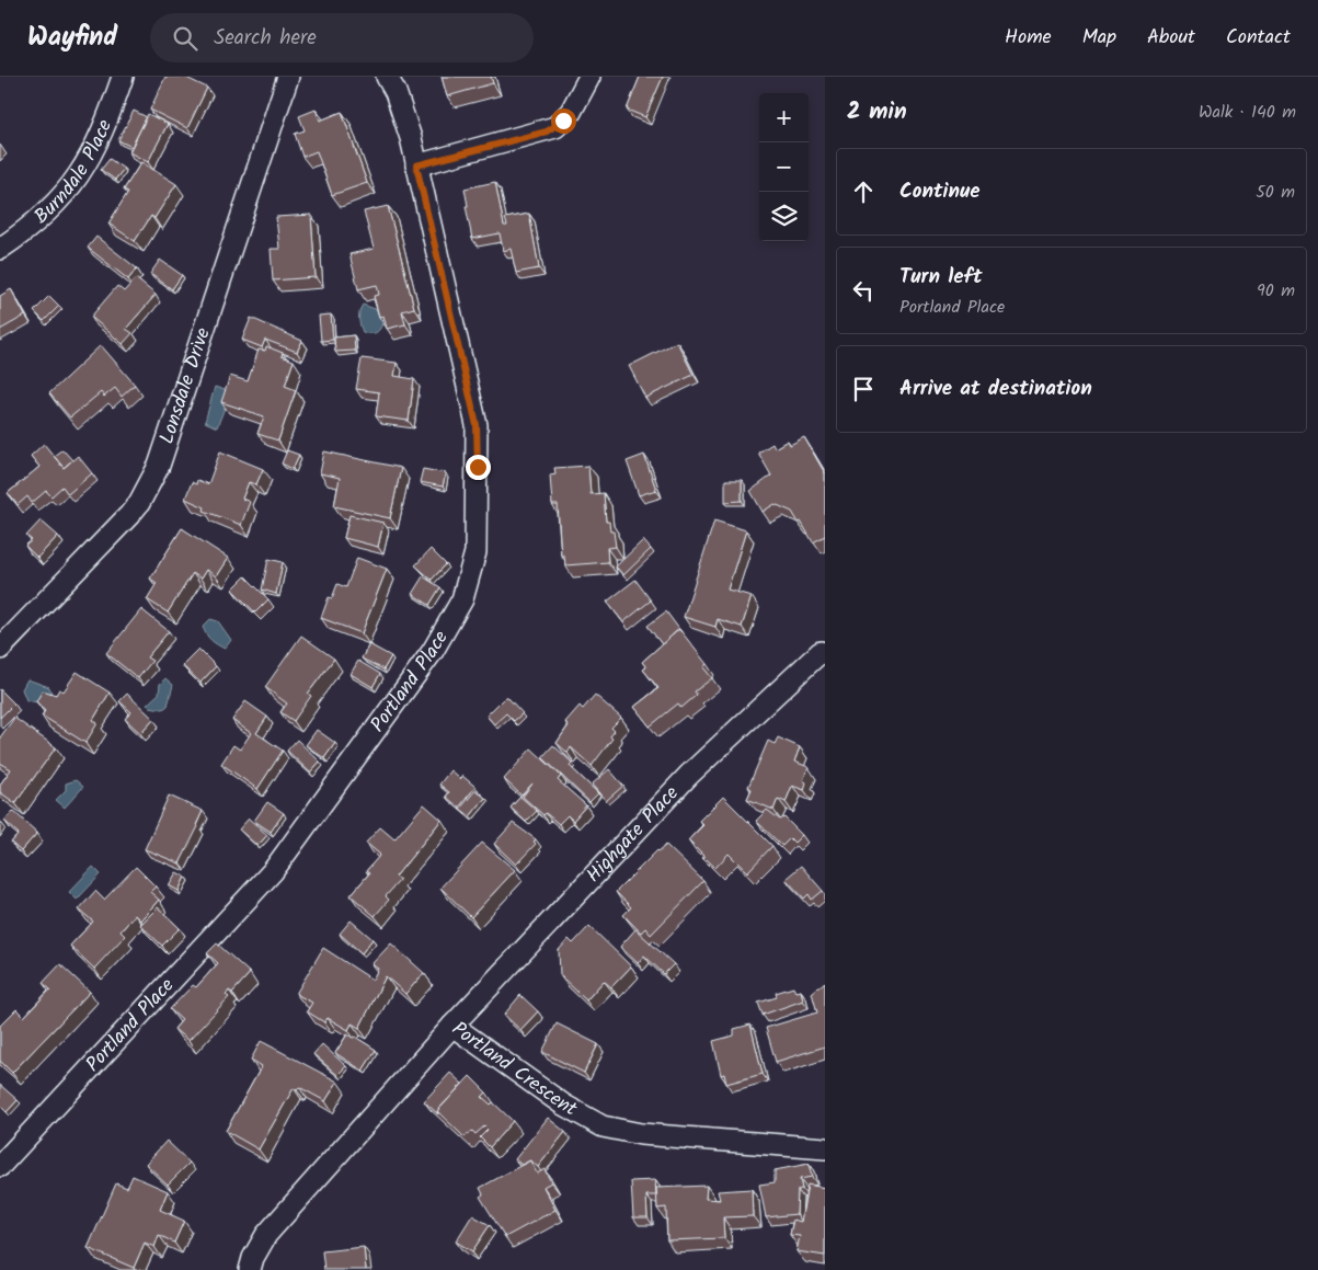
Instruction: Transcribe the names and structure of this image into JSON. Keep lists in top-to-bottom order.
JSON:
{
  "streets": {
    "street": [
      "Burndale Place",
      "Lonsdale Drive",
      "Portland Place",
      "Highgate Place",
      "Portland Crescent"
    ]
  },
  "crossings": [
    ["Highgate Place", "Portland Crescent"]
  ],
  "page": {
    "header": "Wayfind",
    "search": "Search here",
    "nav": [
      "Home",
      "Map",
      "About",
      "Contact"
    ],
    "heading": ["2 min", "Walk · 140 m"],
    "map_buttons": ["+", "−"],
    "list": [
      ["Continue", "50 m"],
      ["Turn left", "Portland Place", "90 m"],
      "Arrive at destination"
    ]
  }
}
